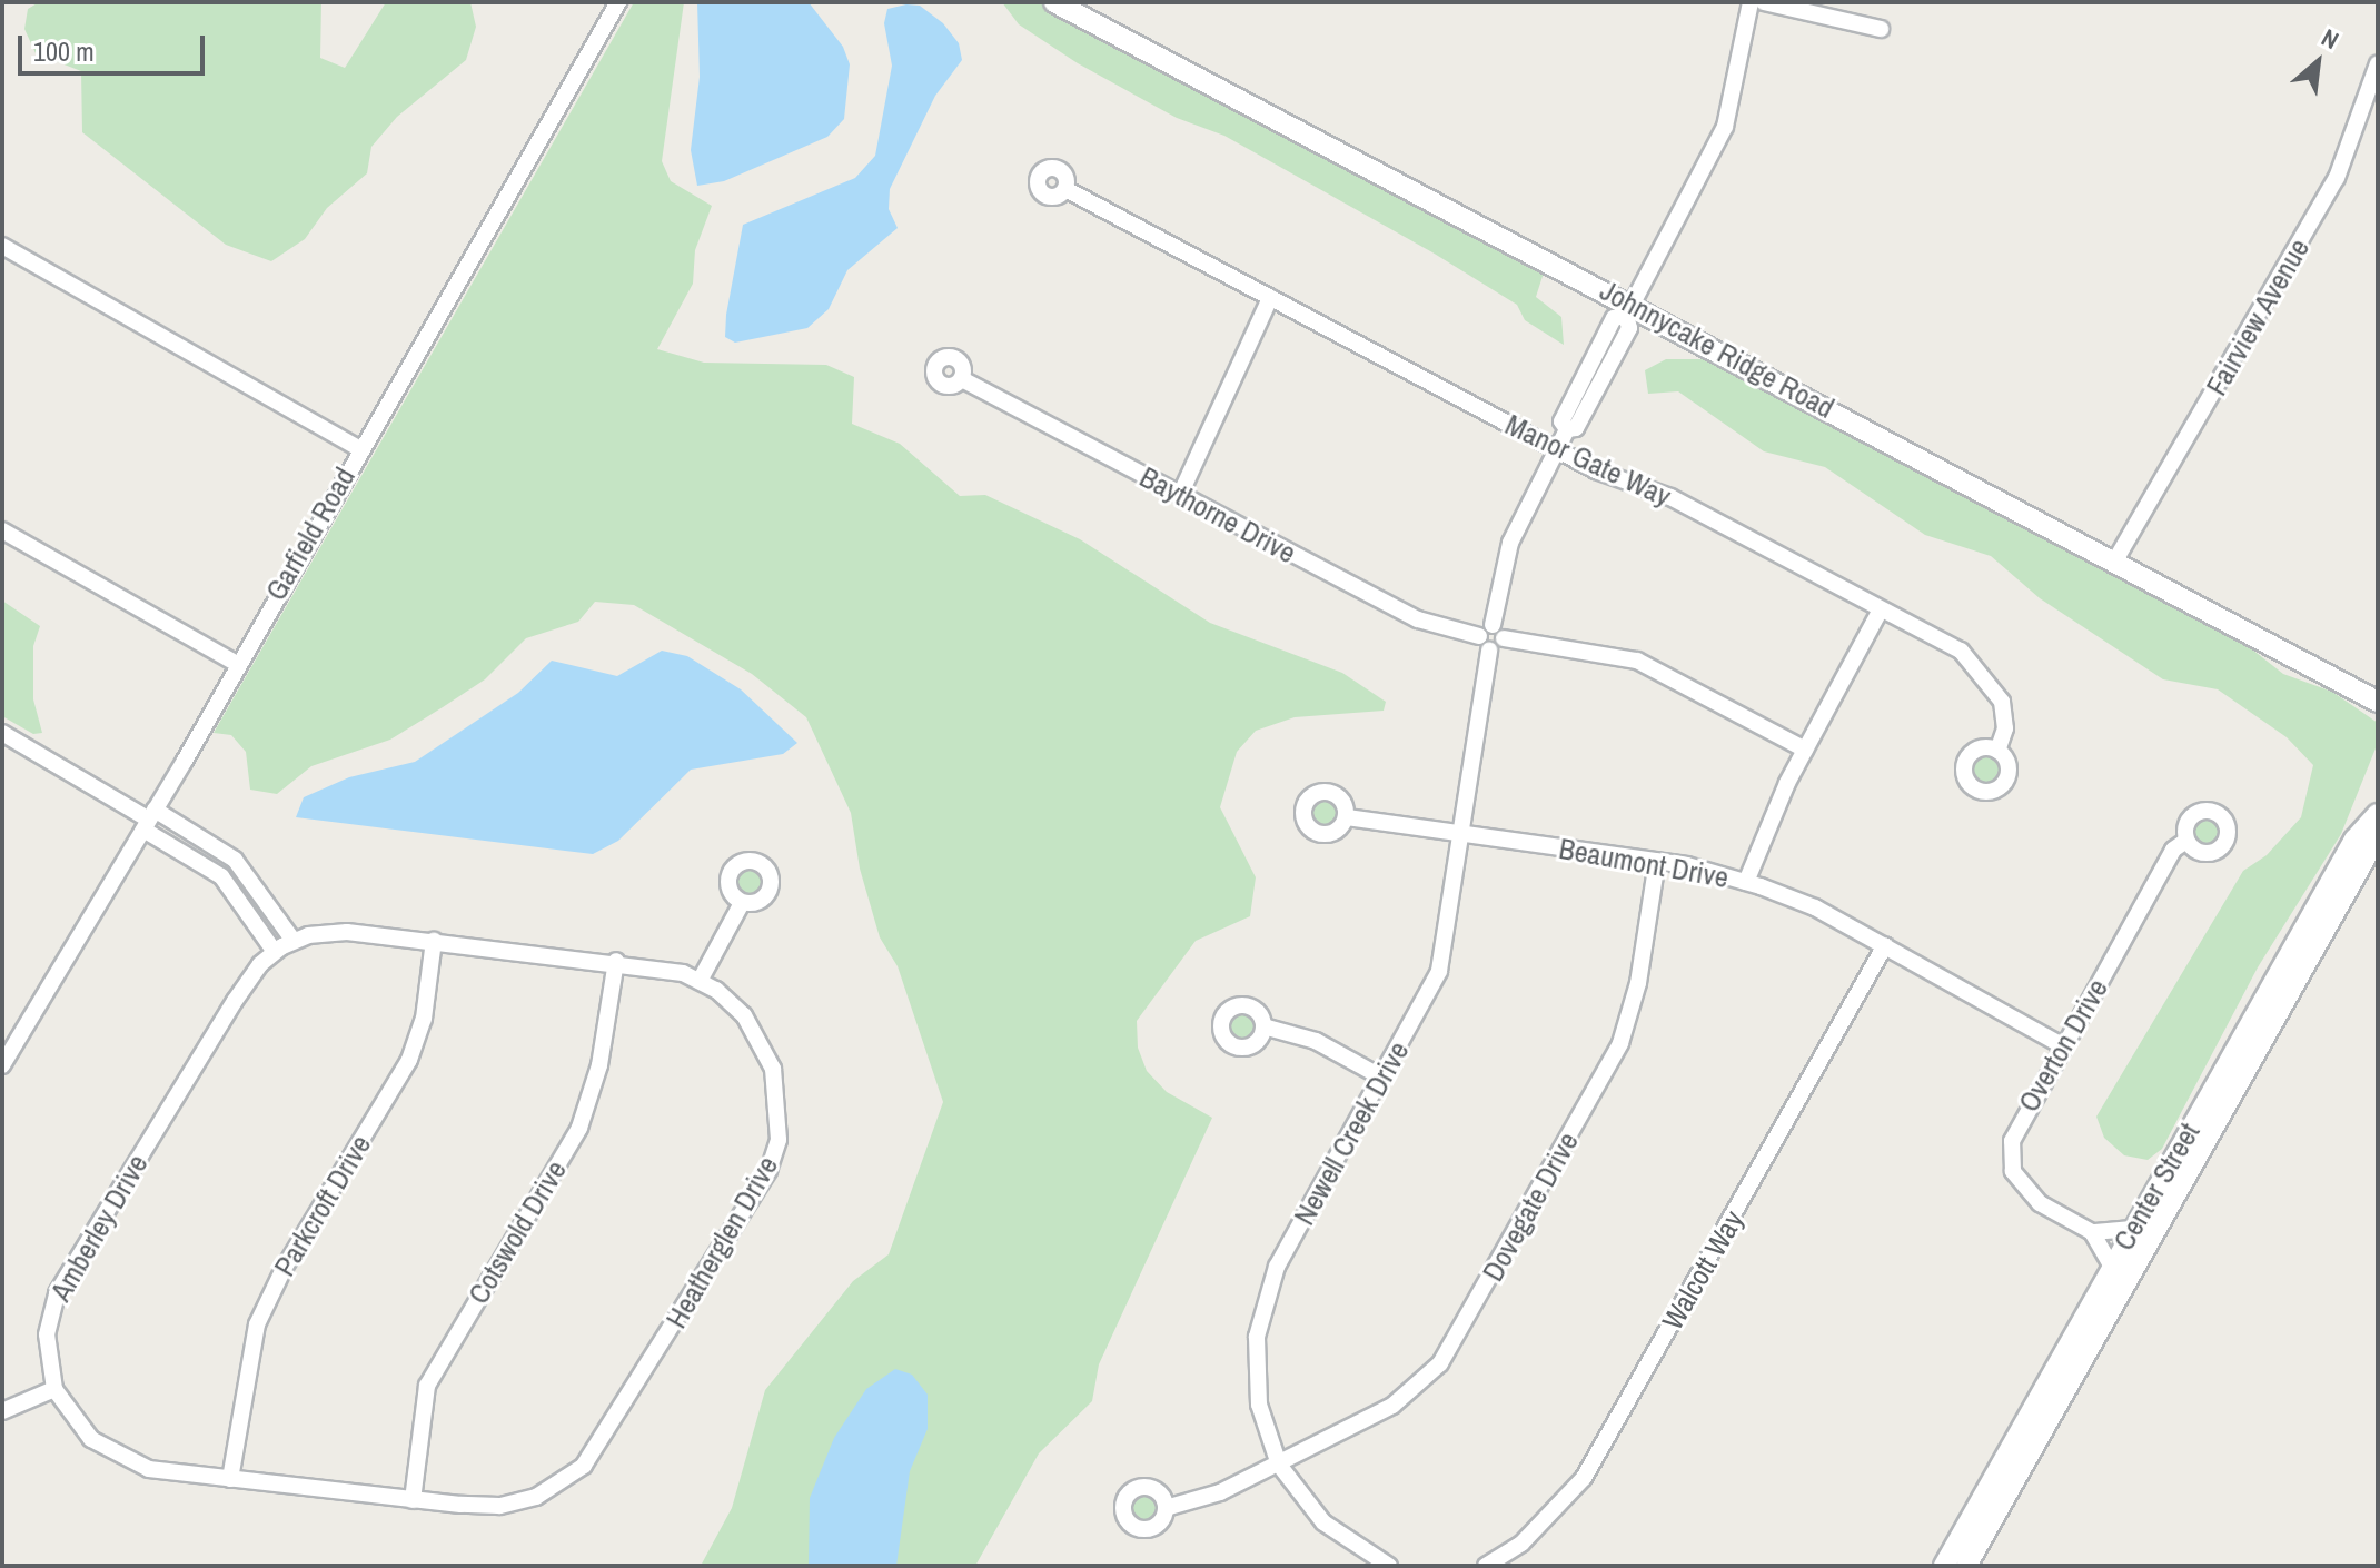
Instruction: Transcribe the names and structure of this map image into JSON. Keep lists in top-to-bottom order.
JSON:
{
  "streets": {
    "main road": ["Johnnycake Ridge Road", "Center Street"],
    "street": [
      "Fairview Avenue",
      "Manor Gate Way",
      "Baythorne Drive",
      "Garfield Road",
      "Beaumont Drive",
      "Overton Drive",
      "Newell Creek Drive",
      "Parkcroft Drive",
      "Dovegate Drive",
      "Amberley Drive",
      "Cotswold Drive",
      "Heatherglen Drive",
      "Walcott Way"
    ]
  },
  "crossings": [
    ["Fairview Avenue", "Johnnycake Ridge Road"],
    ["Beaumont Drive", "Overton Drive"],
    ["Beaumont Drive", "Newell Creek Drive"],
    ["Beaumont Drive", "Dovegate Drive"],
    ["Beaumont Drive", "Walcott Way"],
    ["Newell Creek Drive", "Dovegate Drive"],
    ["Parkcroft Drive", "Amberley Drive"],
    ["Parkcroft Drive", "Heatherglen Drive"],
    ["Amberley Drive", "Cotswold Drive"],
    ["Amberley Drive", "Heatherglen Drive"],
    ["Cotswold Drive", "Heatherglen Drive"]
  ],
  "scale_bar": "100 m",
  "north": "top right"
}
